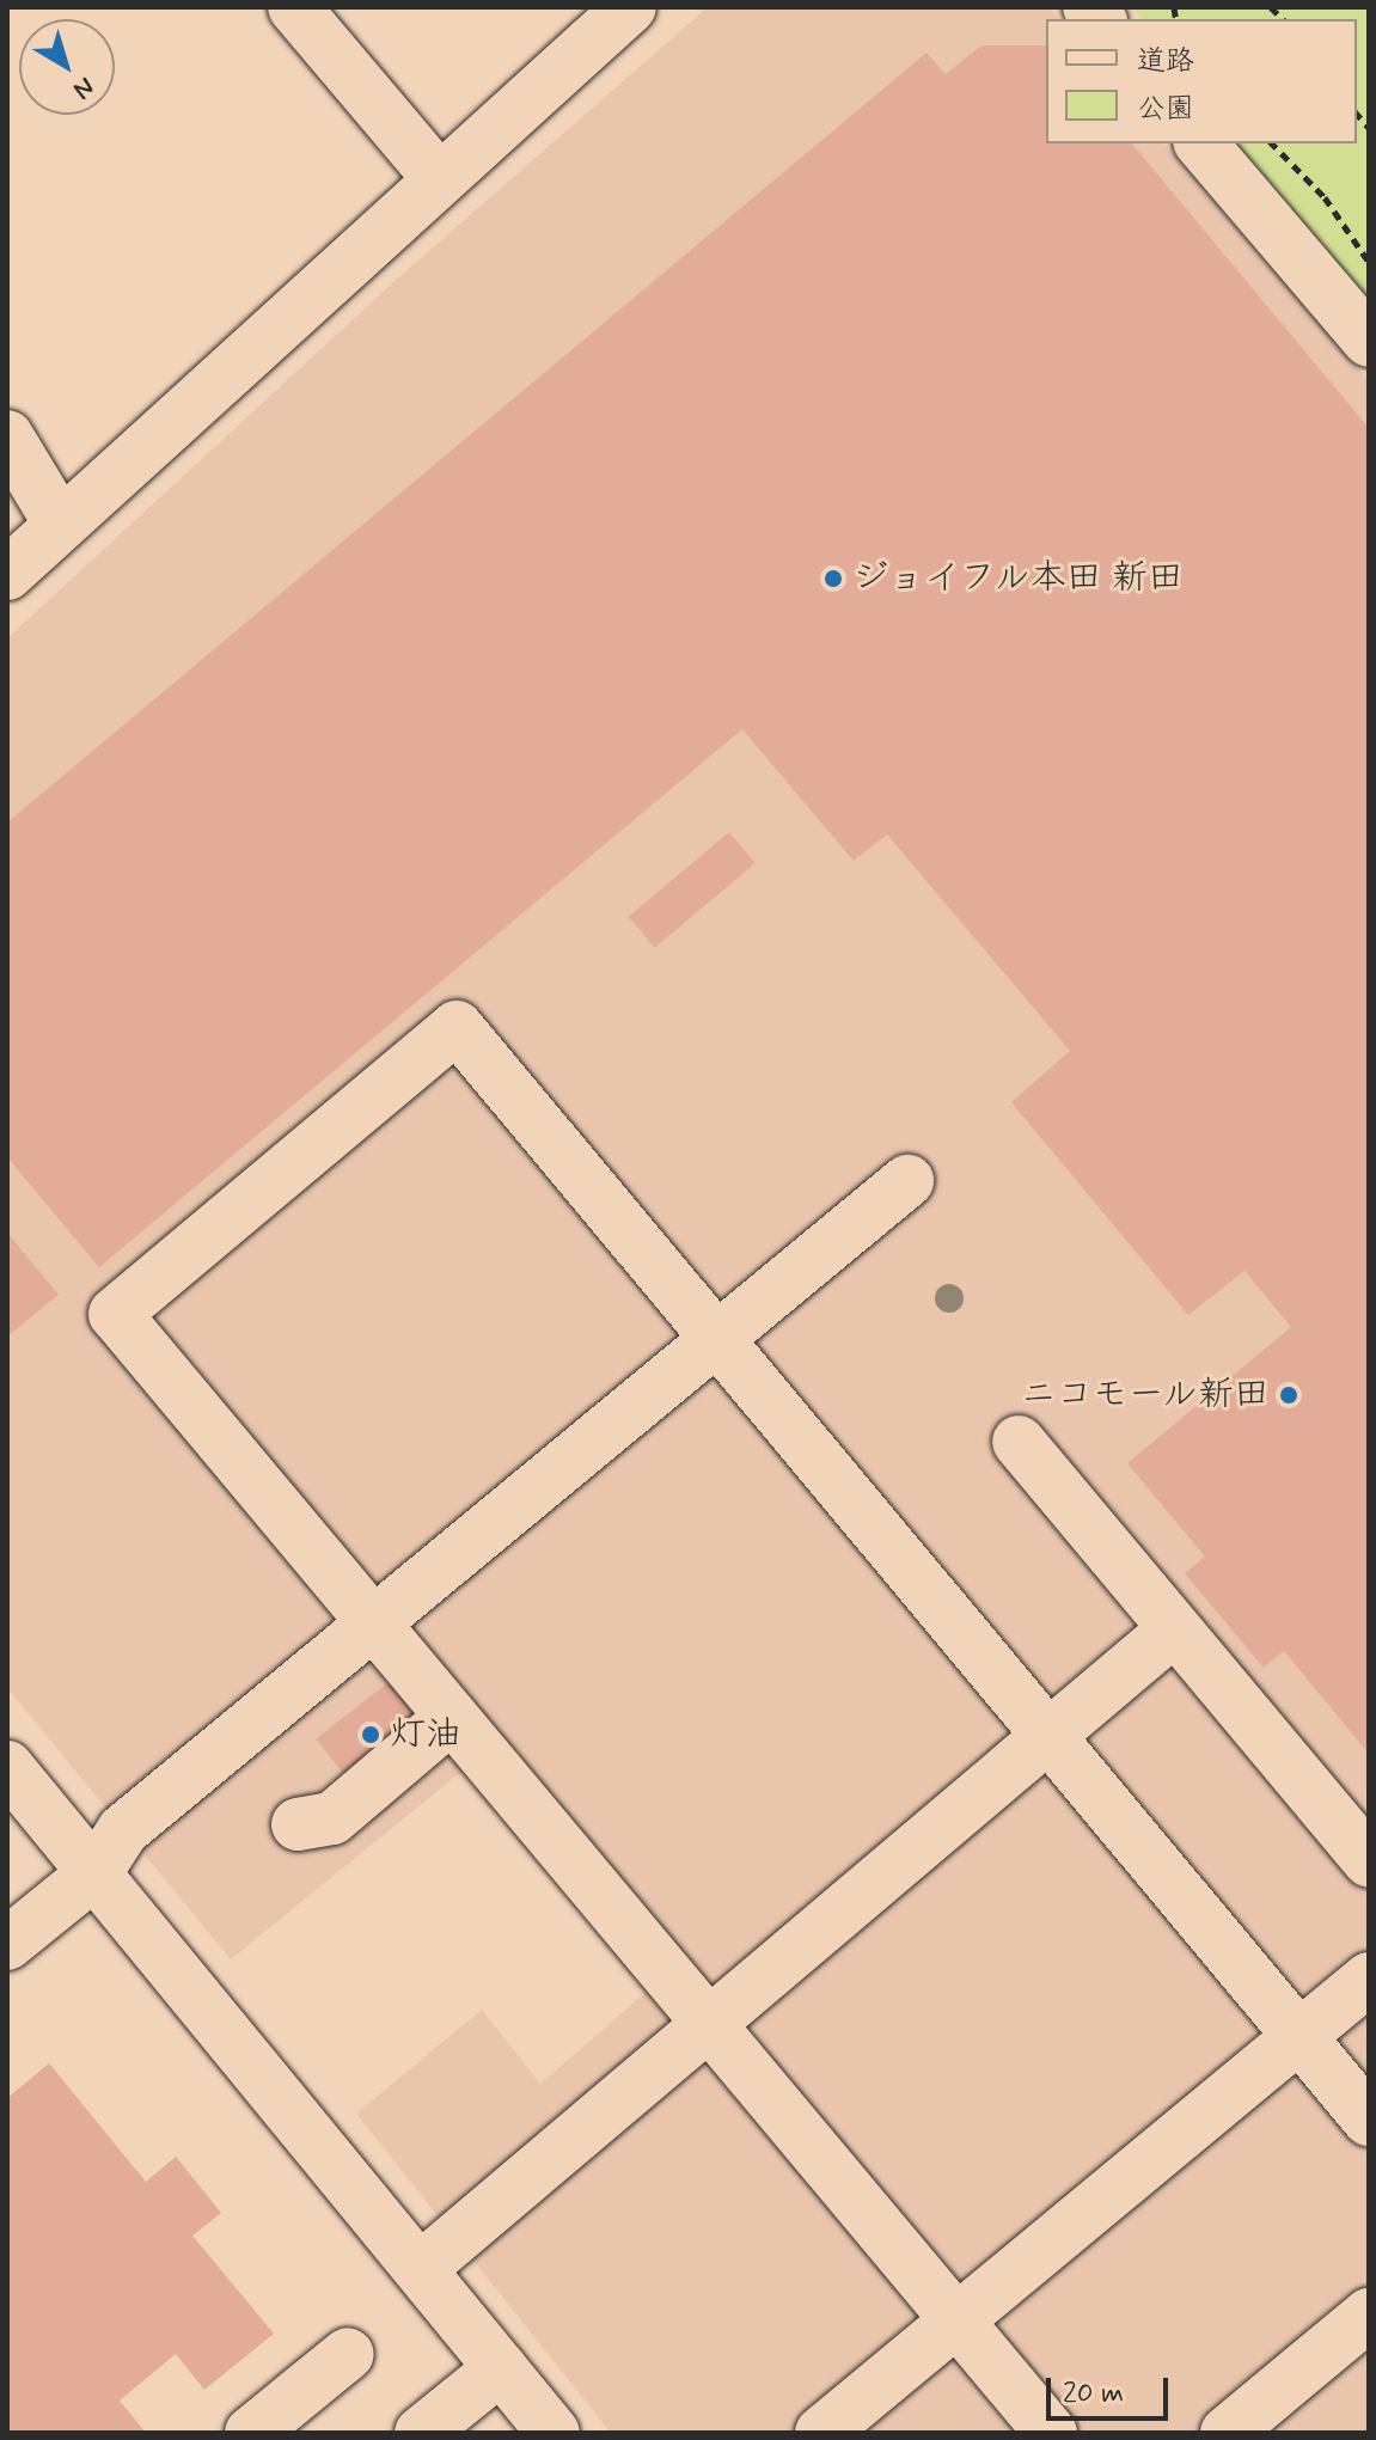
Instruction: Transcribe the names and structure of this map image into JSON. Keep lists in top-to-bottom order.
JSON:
{
  "places": ["ジョイフル本田 新田", "ニコモール新田", "灯油"],
  "legend": ["道路", "公園"],
  "scale_bar": "20 m",
  "north": "bottom right"
}
